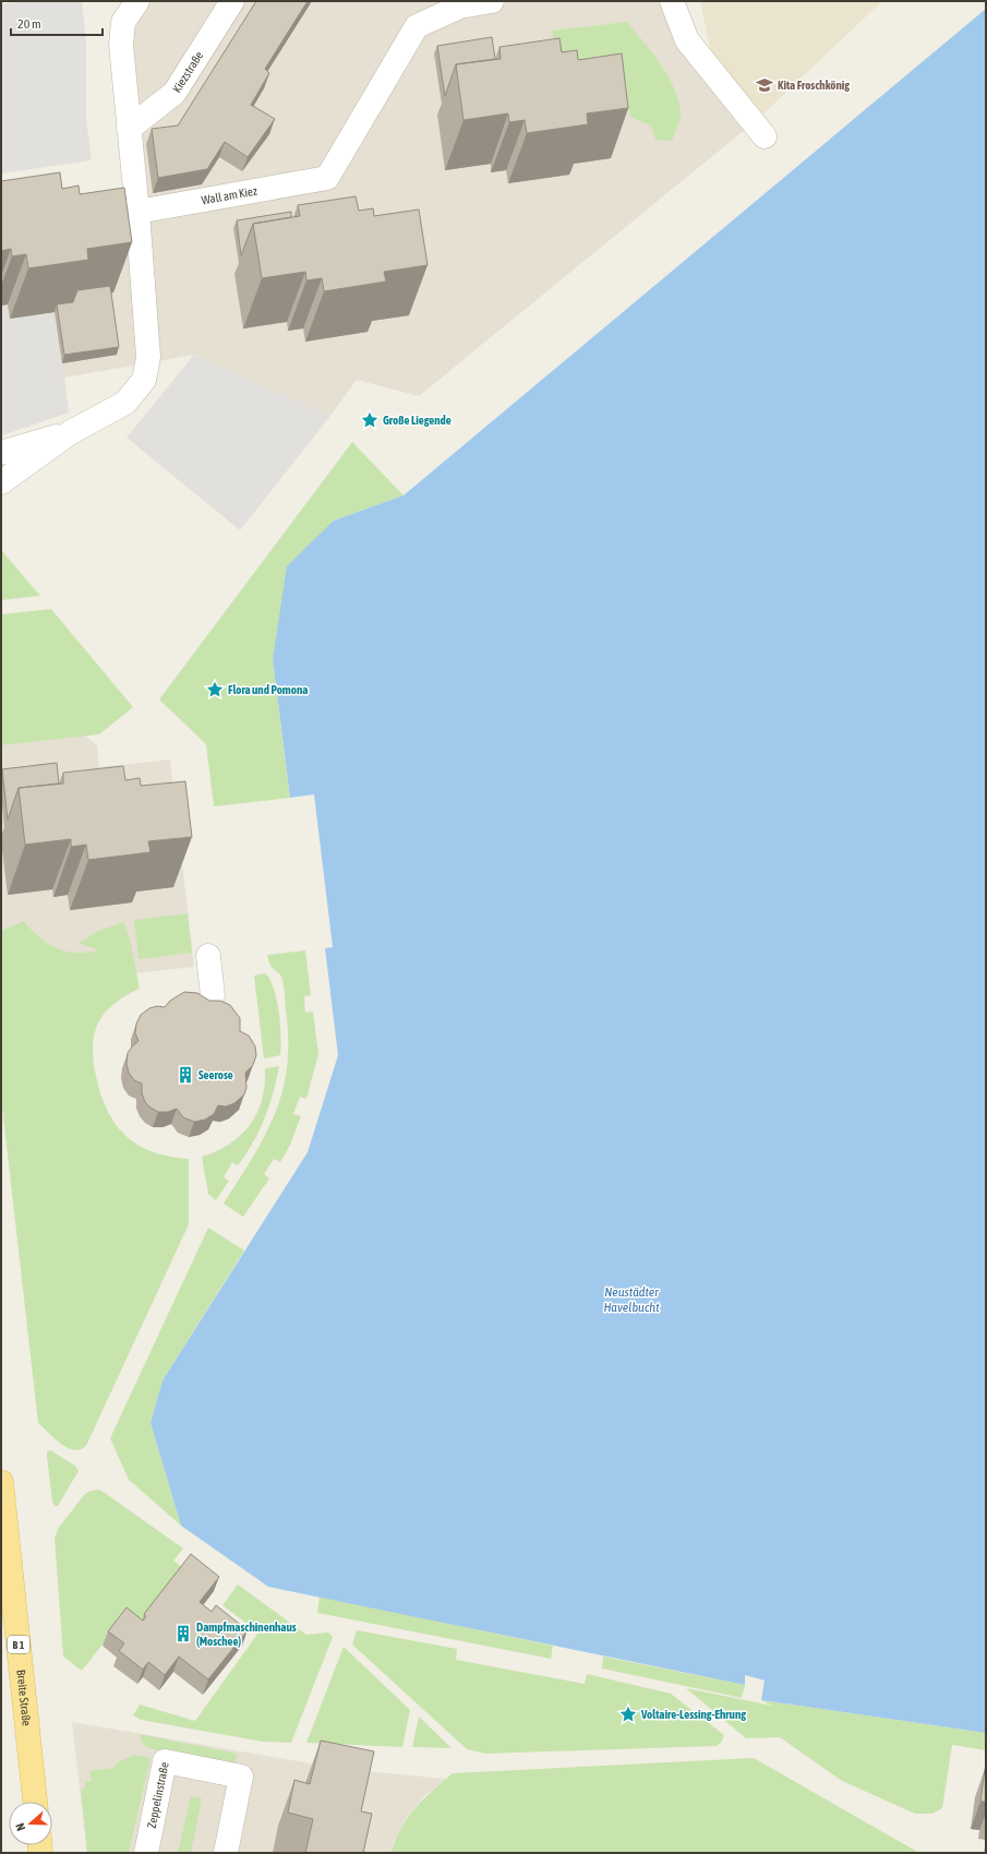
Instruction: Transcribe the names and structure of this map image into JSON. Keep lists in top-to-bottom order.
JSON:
{
  "streets": {
    "main road": ["B 1", "Breite Straße"],
    "street": ["Kiezstraße", "Wall am Kiez", "Zeppelinstraße"]
  },
  "water": ["Neustädter Havelbucht"],
  "places": {
    "school or university": ["Kita Froschkönig"],
    "place": ["Große Liegende", "Flora und Pomona", "Voltaire-Lessing-Ehrung"],
    "building": ["Seerose", "Dampfmaschinenhaus (Moschee)"]
  },
  "scale_bar": "20 m",
  "north": "left"
}
